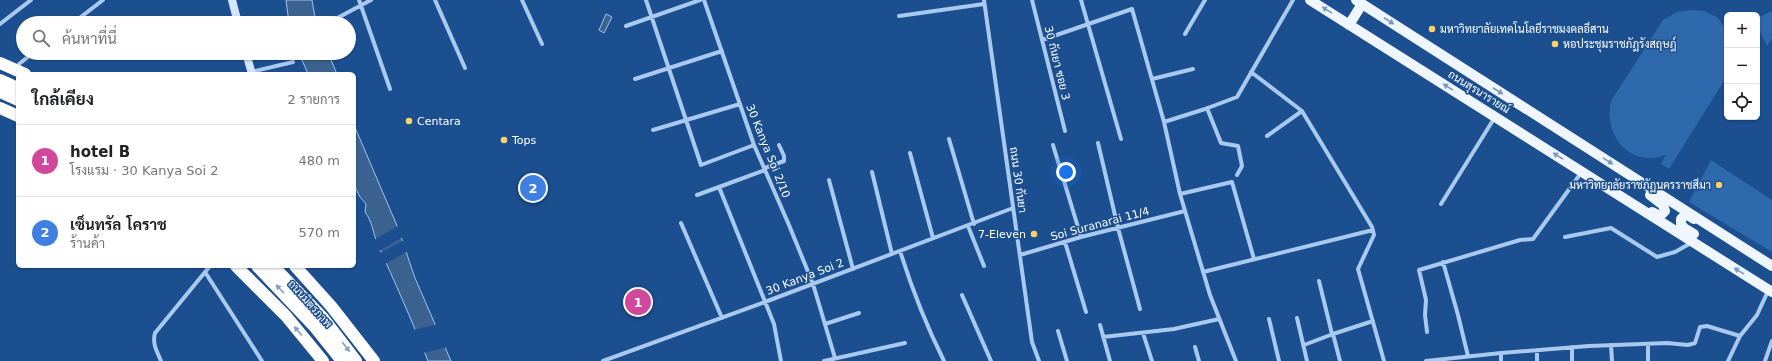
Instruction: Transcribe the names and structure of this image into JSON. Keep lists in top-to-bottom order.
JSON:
{
  "streets": {
    "highway": ["ถนนมิตรภาพ"],
    "main road": ["ถนนสุรนารายณ์"],
    "street": [
      "30 กันยา ซอย 3",
      "30 Kanya Soi 2/10",
      "ถนน 30 กันยา",
      "Soi Suranarai 11/4",
      "30 Kanya Soi 2"
    ]
  },
  "crossings": [
    ["30 Kanya Soi 2/10", "30 Kanya Soi 2"],
    ["ถนน 30 กันยา", "Soi Suranarai 11/4"],
    ["ถนน 30 กันยา", "30 Kanya Soi 2"]
  ],
  "places": [
    "มหาวิทยาลัยเทคโนโลยีราชมงคลอีสาน",
    "หอประชุมราชภัฏรังสฤษฎ์",
    "Centara",
    "Tops",
    "มหาวิทยาลัยราชภัฏนครราชสีมา",
    "7-Eleven"
  ],
  "page": {
    "map_buttons": ["+", "−"],
    "search": "ค้นหาที่นี่",
    "heading": ["ใกล้เคียง", "2 รายการ"],
    "list": [
      {
        "mark": "1",
        "name": "hotel B",
        "note": "โรงแรม · 30 Kanya Soi 2",
        "value": "480 m"
      },
      {
        "mark": "2",
        "name": "เซ็นทรัล โคราช",
        "note": "ร้านค้า",
        "value": "570 m"
      }
    ],
    "pins": ["2", "1"]
  }
}
